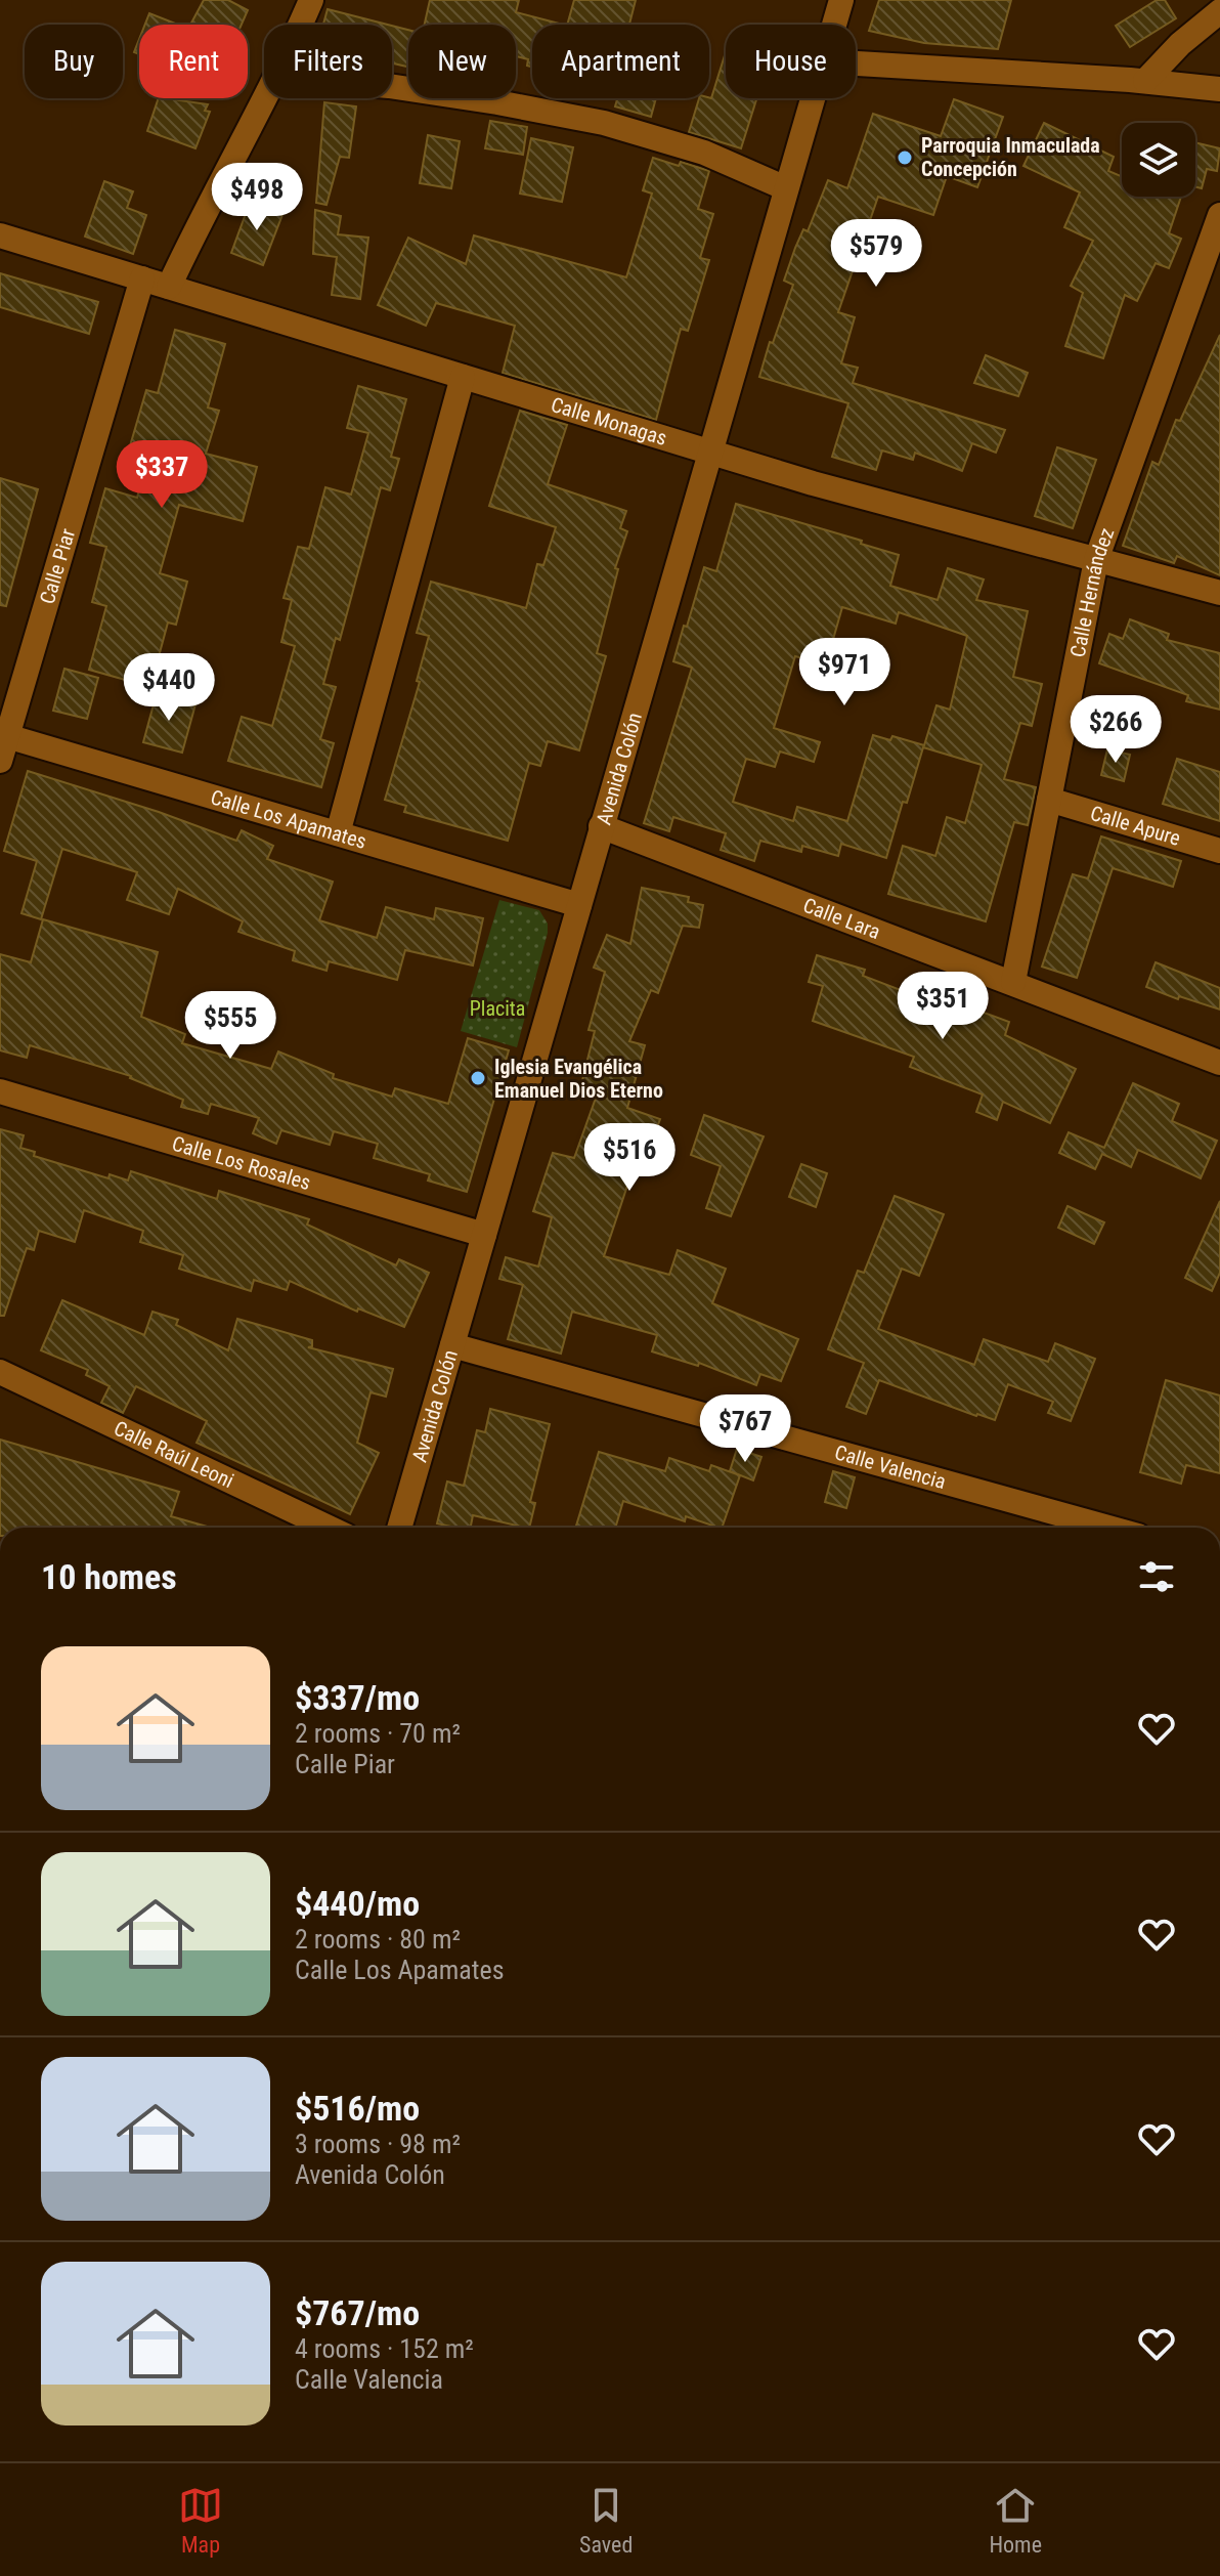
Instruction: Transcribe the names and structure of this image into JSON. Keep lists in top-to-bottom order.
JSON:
{
  "streets": {
    "street": [
      "Calle Monagas",
      "Calle Piar",
      "Calle Hernández",
      "Avenida Colón",
      "Calle Los Apamates",
      "Calle Apure",
      "Calle Lara",
      "Calle Los Rosales",
      "Calle Raúl Leoni",
      "Calle Valencia"
    ]
  },
  "crossings": [
    ["Calle Monagas", "Calle Piar"],
    ["Calle Monagas", "Calle Hernández"],
    ["Calle Monagas", "Avenida Colón"],
    ["Calle Piar", "Calle Los Apamates"],
    ["Calle Hernández", "Calle Apure"],
    ["Calle Hernández", "Calle Lara"],
    ["Avenida Colón", "Calle Los Apamates"],
    ["Avenida Colón", "Calle Lara"],
    ["Avenida Colón", "Calle Los Rosales"],
    ["Avenida Colón", "Calle Valencia"]
  ],
  "parks": ["Placita"],
  "places": ["Parroquia Inmaculada Concepción", "Iglesia Evangélica Emanuel Dios Eterno"],
  "page": {
    "chip": [
      "Buy",
      "Rent",
      "Filters",
      "New",
      "Apartment",
      "House"
    ],
    "price": [
      "$498",
      "$579",
      "$337",
      "$971",
      "$440",
      "$266",
      "$351",
      "$555",
      "$516",
      "$767"
    ],
    "heading": "10 homes",
    "list": [
      {
        "name": "$337/mo",
        "note": "2 rooms · 70 m² · Calle Piar"
      },
      {
        "name": "$440/mo",
        "note": "2 rooms · 80 m² · Calle Los Apamates"
      },
      {
        "name": "$516/mo",
        "note": "3 rooms · 98 m² · Avenida Colón"
      },
      {
        "name": "$767/mo",
        "note": "4 rooms · 152 m² · Calle Valencia"
      }
    ],
    "tabs": ["Map", "Saved", "Home"]
  }
}
